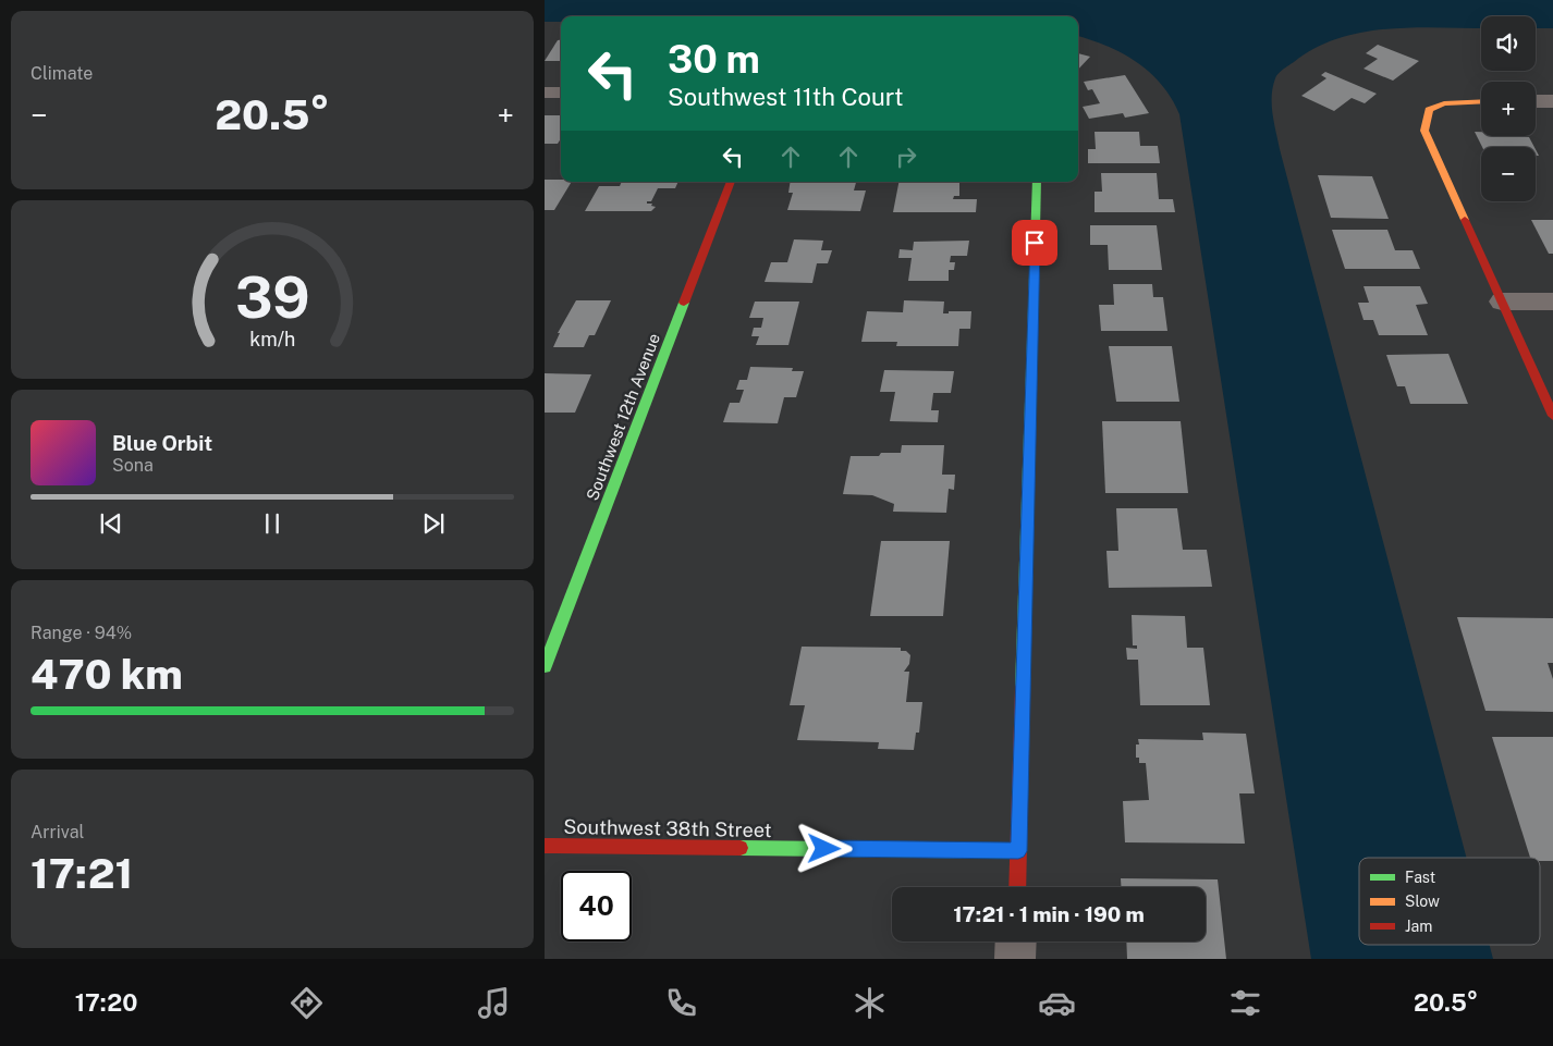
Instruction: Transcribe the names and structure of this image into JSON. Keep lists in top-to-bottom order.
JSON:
{
  "streets": {
    "street": ["Southwest 12th Avenue", "Southwest 38th Street"]
  },
  "legend": ["Fast", "Slow", "Jam"],
  "page": {
    "tile": [
      "Climate",
      ["Range · 94%", "470 km"],
      ["Arrival", "17:21"]
    ],
    "map_buttons": ["+", "−"],
    "turn": ["30 m", "Southwest 11th Court"],
    "heat": ["−", "20.5°", "+"],
    "song": ["Blue Orbit", "Sona"],
    "limit": "40",
    "trip": "17:21 · 1 min · 190 m",
    "tabs": ["17:20", "20.5°"],
    "gauge": ["39", "km/h"]
  }
}
